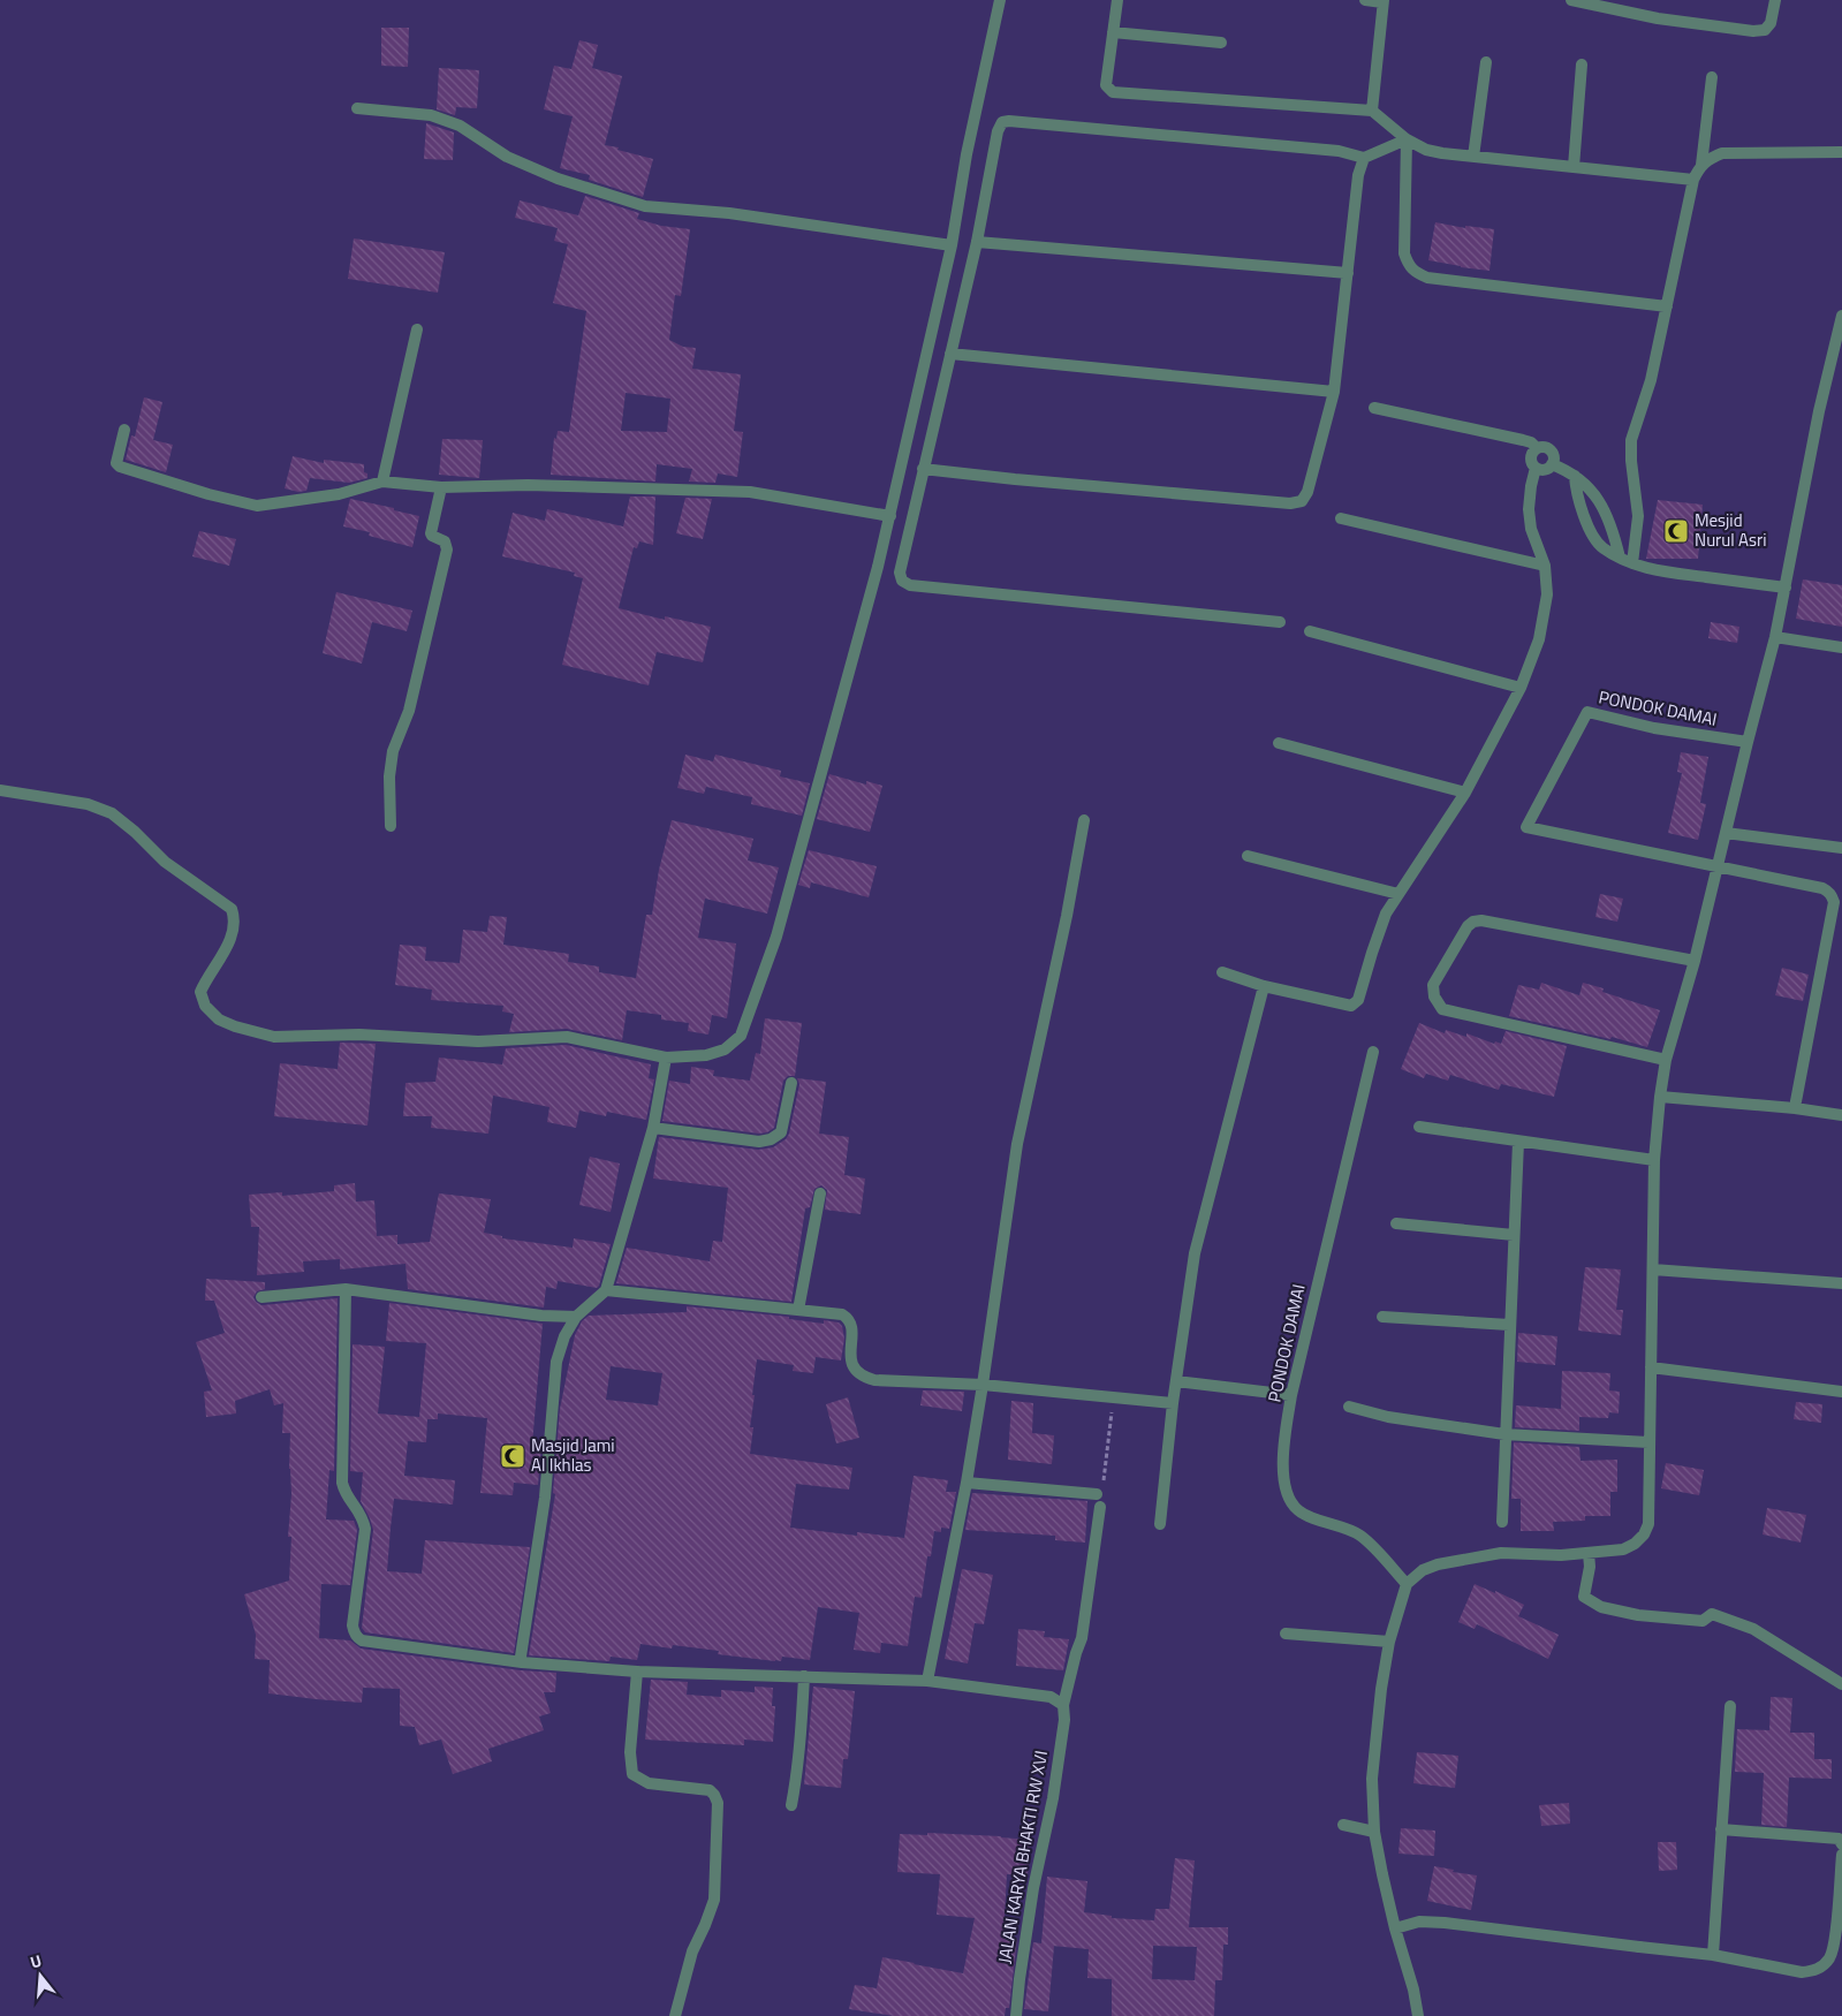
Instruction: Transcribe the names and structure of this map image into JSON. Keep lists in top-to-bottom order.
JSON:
{
  "streets": {
    "street": ["PONDOK DAMAI", "JALAN KARYA BHAKTI RW XVI"]
  },
  "places": {
    "mosque": ["Mesjid Nurul Asri", "Masjid Jami Al Ikhlas"]
  },
  "north": "top"
}
